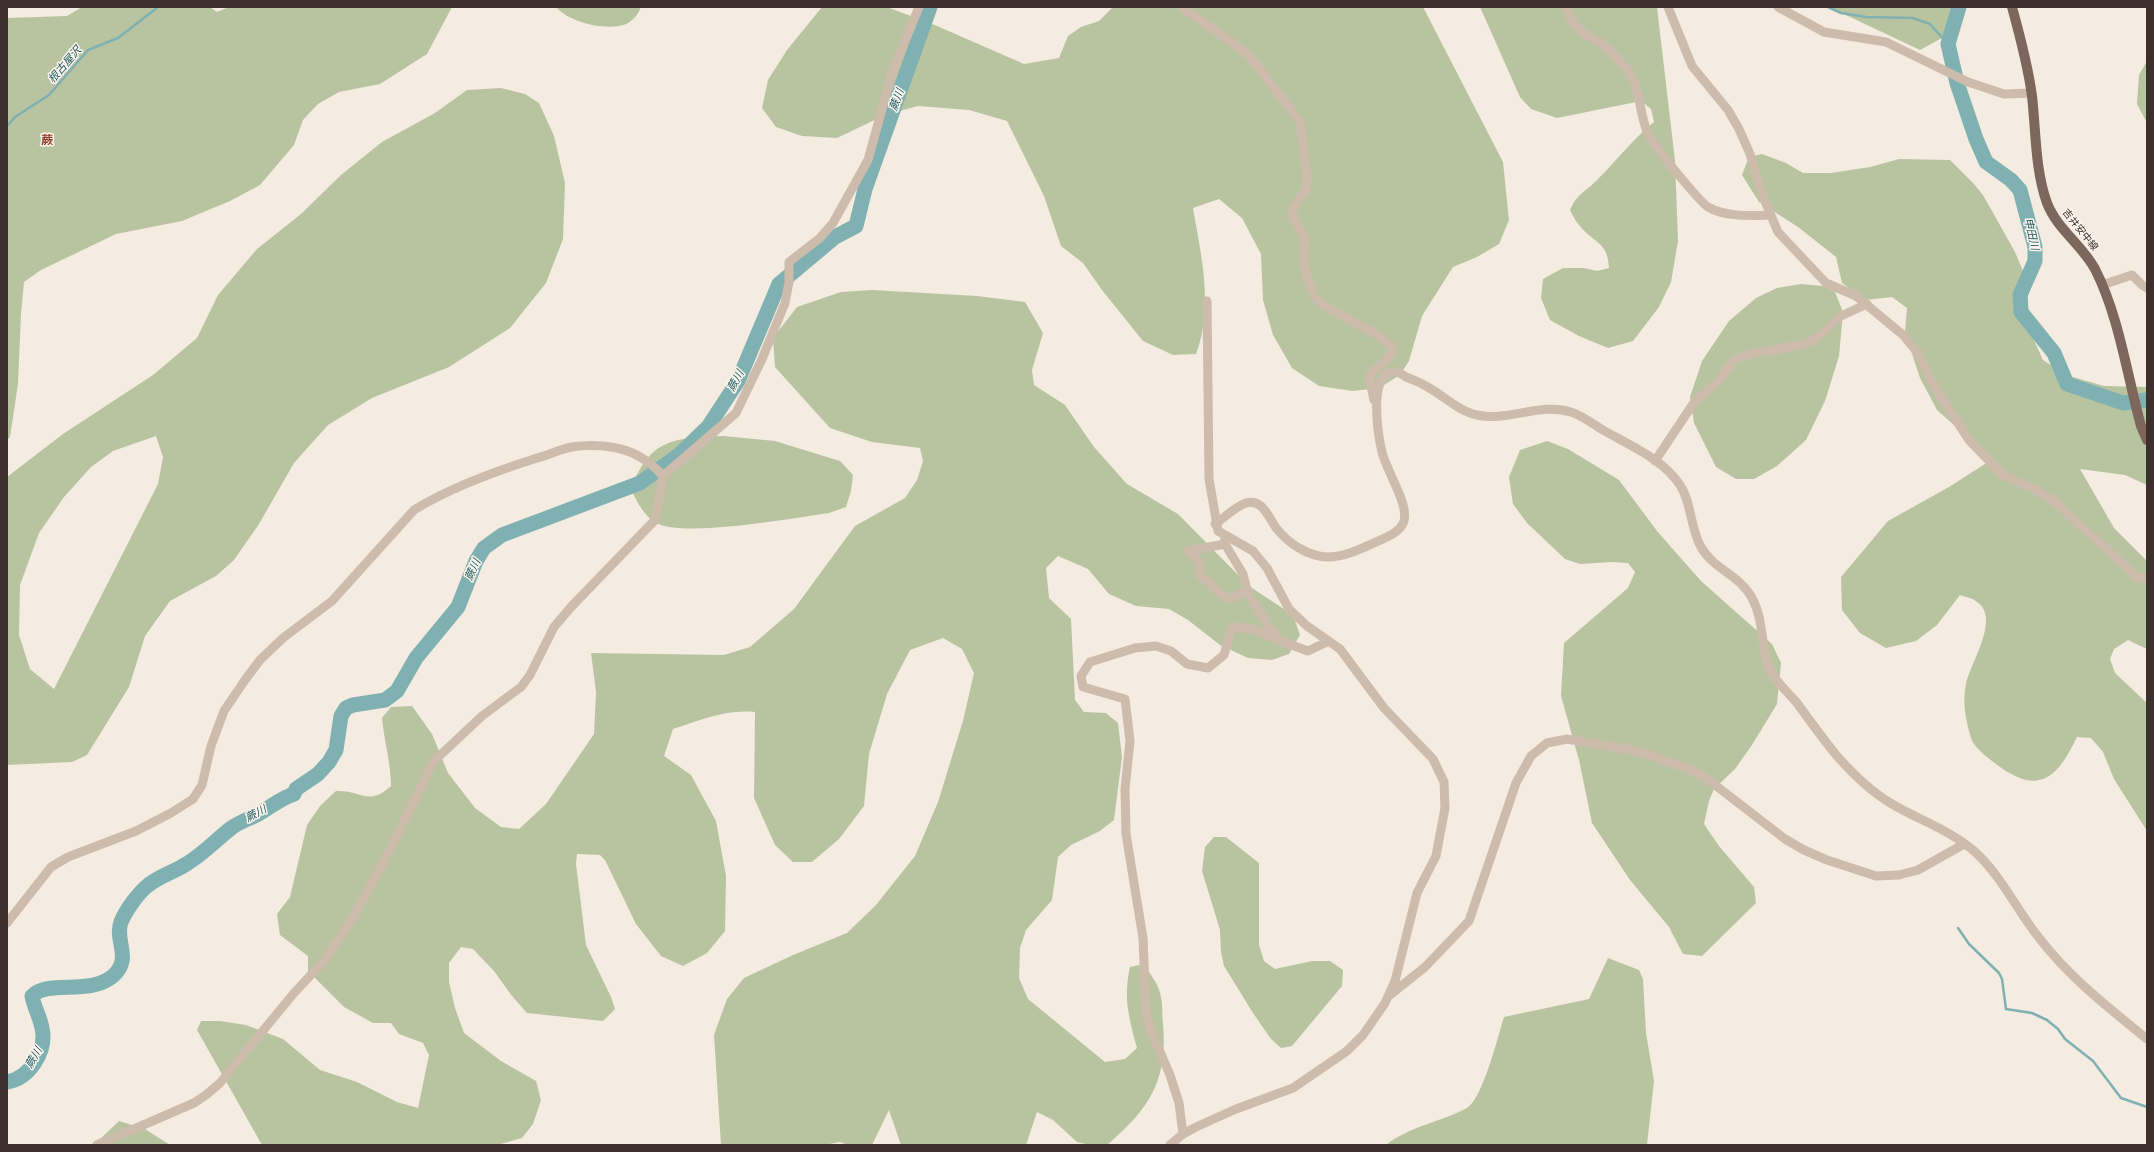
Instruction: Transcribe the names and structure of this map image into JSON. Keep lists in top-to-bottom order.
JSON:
{
  "streets": {
    "main road": ["吉井安中線"]
  },
  "districts": ["蕨"],
  "water": ["根古屋沢", "蕨川", "申田川"]
}
